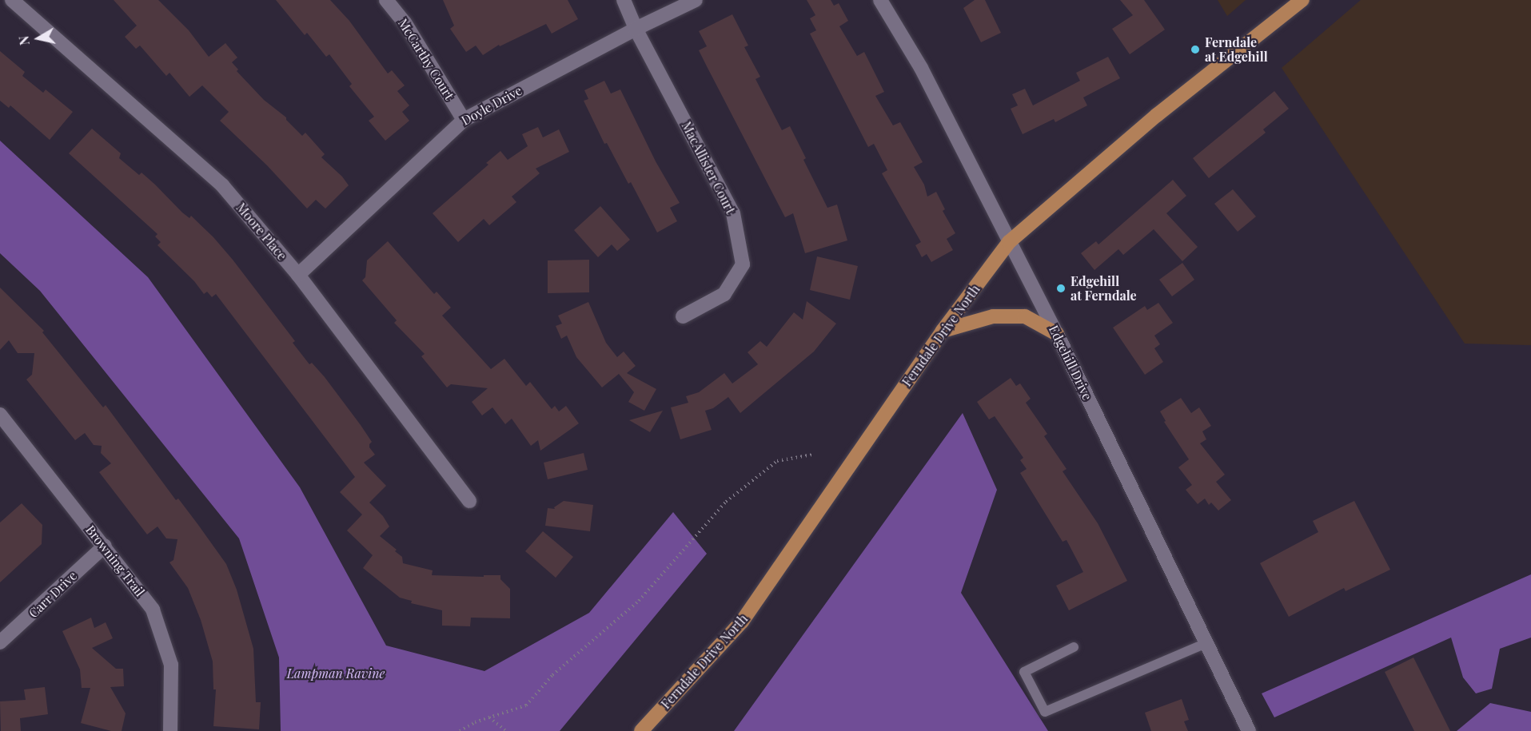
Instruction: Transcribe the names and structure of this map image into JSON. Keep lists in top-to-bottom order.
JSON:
{
  "streets": {
    "main road": ["Ferndale Drive North"],
    "street": [
      "McCarthy Court",
      "Doyle Drive",
      "MacAllister Court",
      "Moore Place",
      "Edgehill Drive",
      "Browning Trail",
      "Carr Drive"
    ]
  },
  "crossings": [
    ["McCarthy Court", "Doyle Drive"],
    ["Doyle Drive", "MacAllister Court"],
    ["Doyle Drive", "Moore Place"],
    ["Ferndale Drive North", "Edgehill Drive"],
    ["Browning Trail", "Carr Drive"]
  ],
  "parks": ["Lampman Ravine"],
  "places": ["Ferndale at Edgehill", "Edgehill at Ferndale"],
  "north": "left"
}
